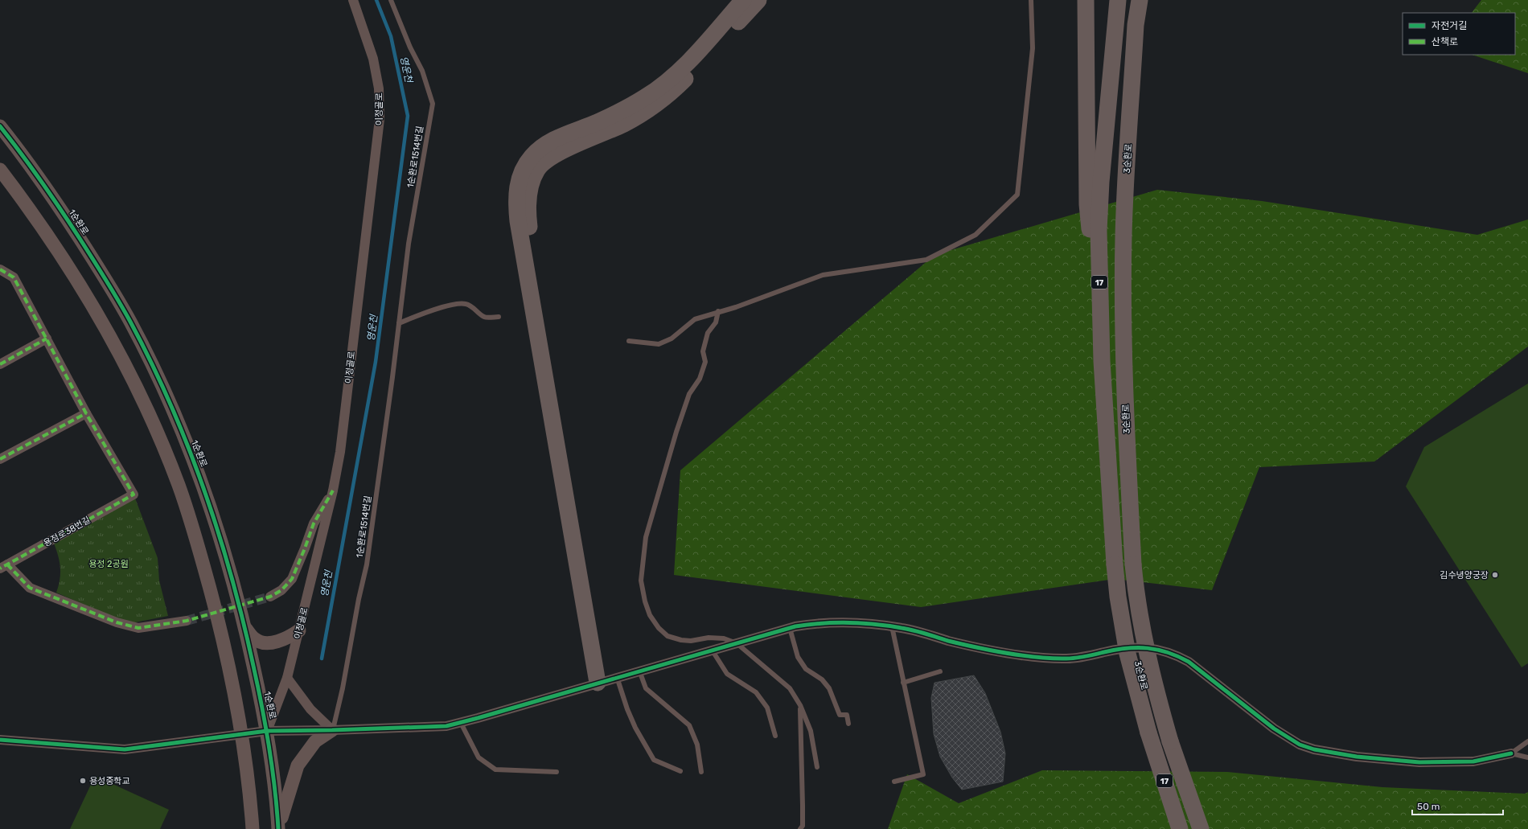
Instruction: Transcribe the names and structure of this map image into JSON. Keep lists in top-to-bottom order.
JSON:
{
  "streets": {
    "highway": ["3순환로", "17"],
    "street": ["이정골로", "1순환로", "용정로38번길"],
    "lane": ["1순환로1514번길"]
  },
  "crossings": [
    ["이정골로", "1순환로"]
  ],
  "water": ["영운천"],
  "parks": ["용정 2공원"],
  "places": ["김수녕양궁장", "용성중학교"],
  "legend": ["자전거길", "산책로"],
  "scale_bar": "50 m"
}
